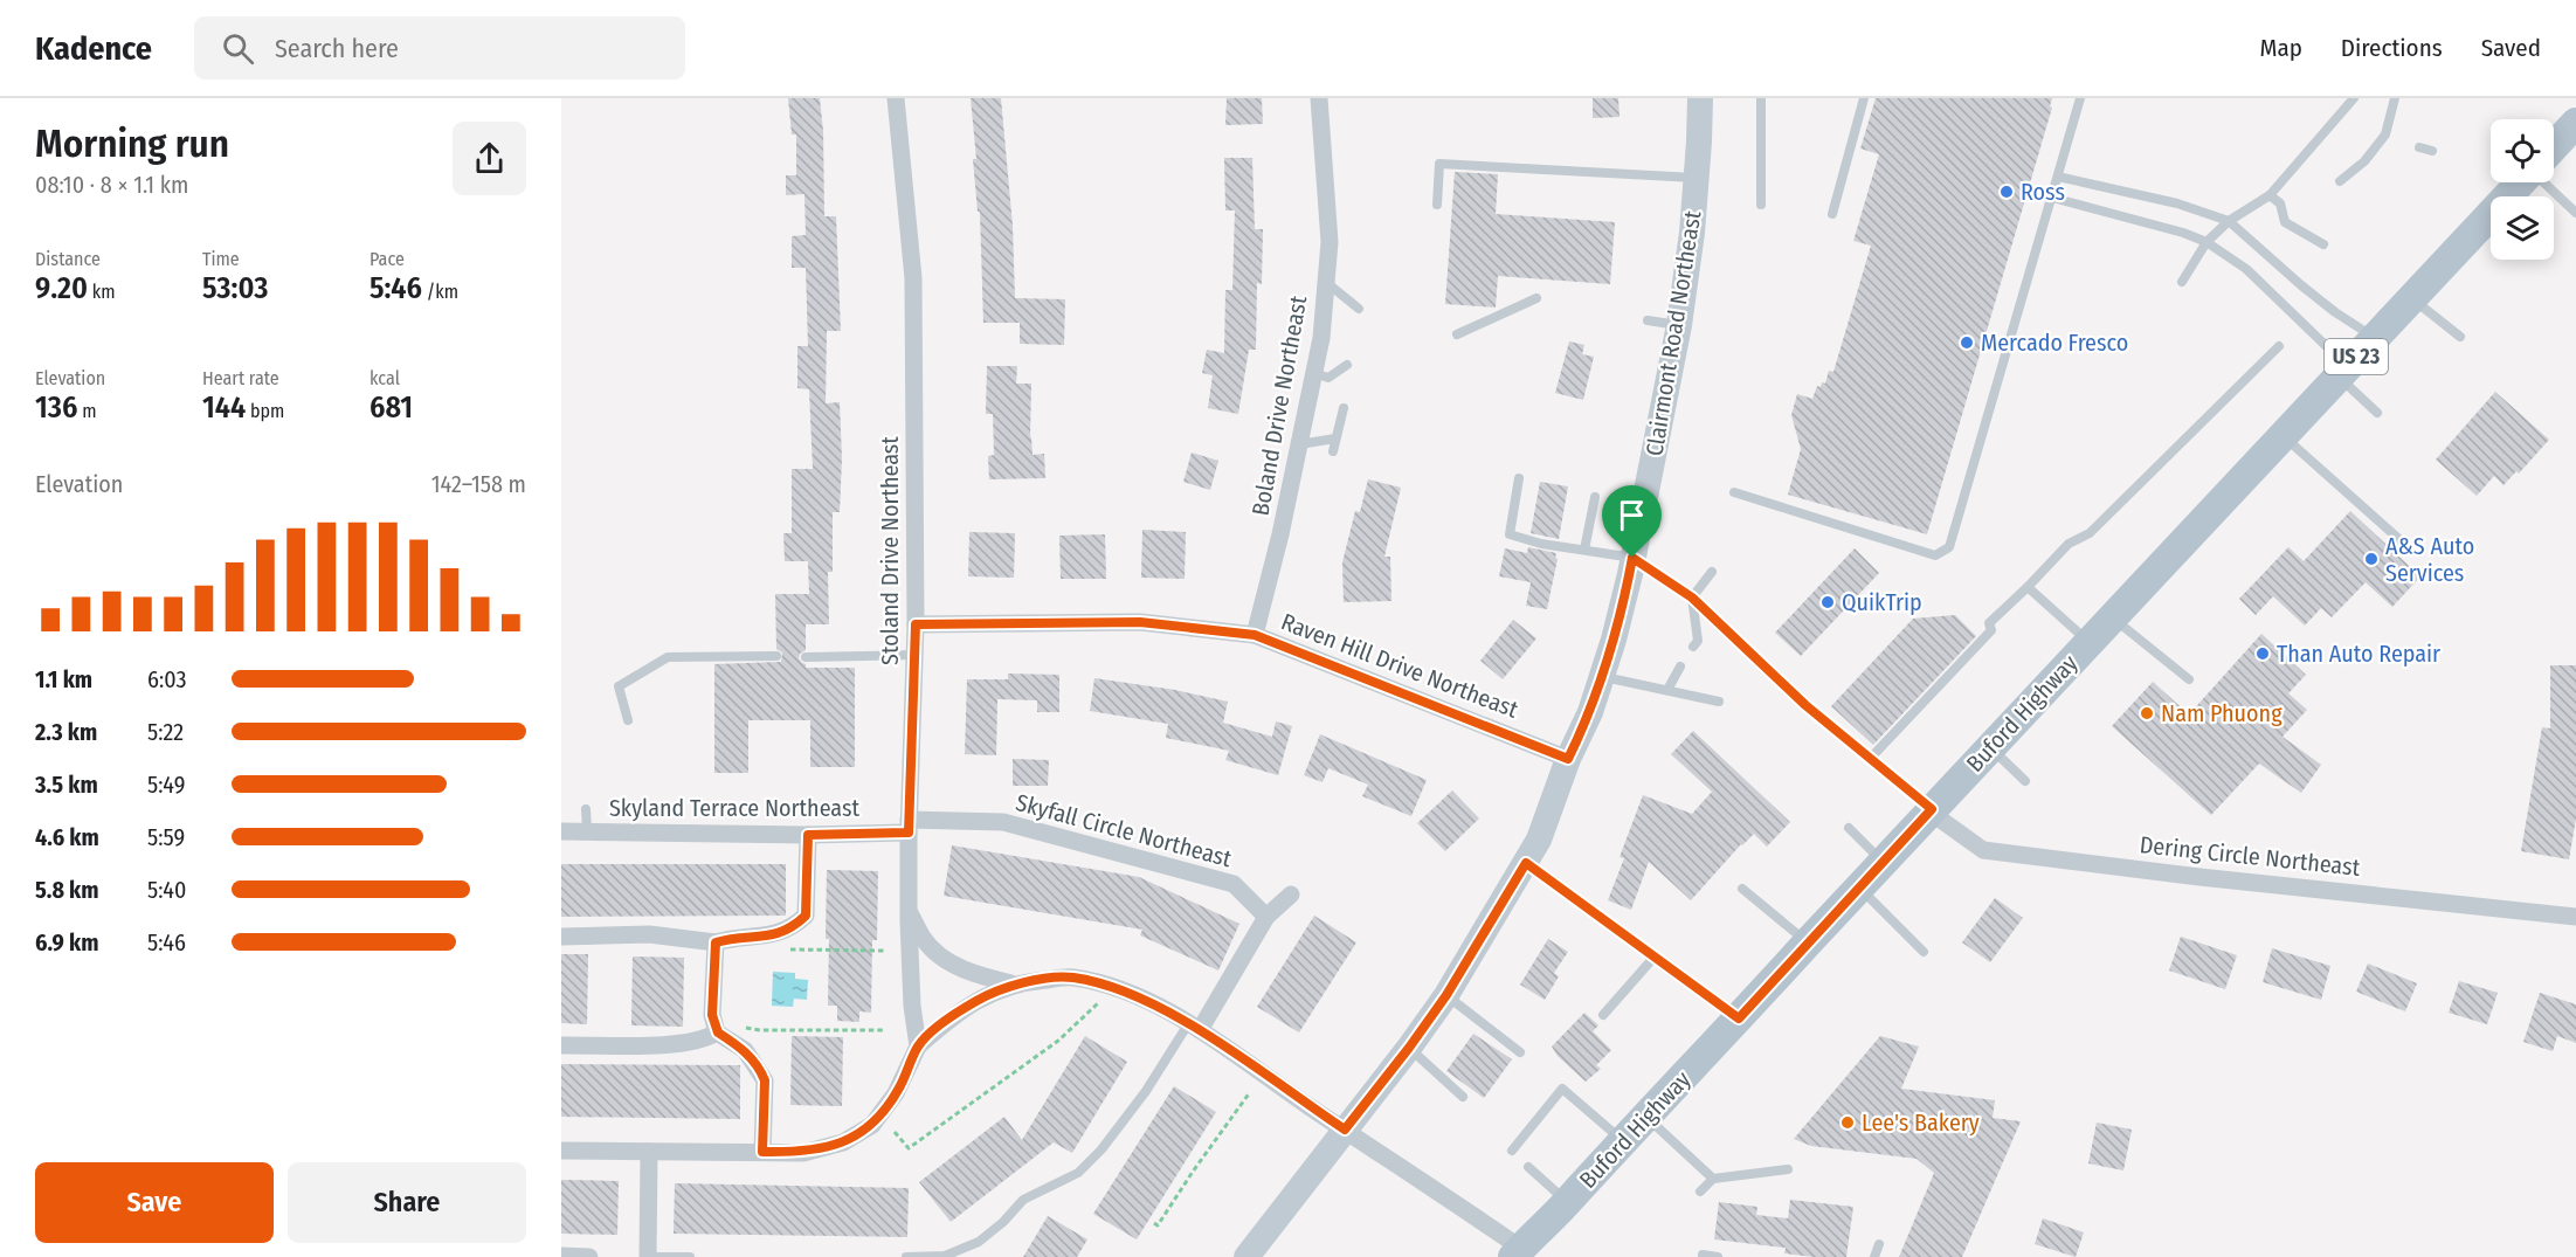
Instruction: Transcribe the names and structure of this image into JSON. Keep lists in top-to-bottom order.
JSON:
{
  "streets": {
    "main road": ["Clairmont Road Northeast", "US 23", "Buford Highway"],
    "street": [
      "Boland Drive Northeast",
      "Stoland Drive Northeast",
      "Raven Hill Drive Northeast",
      "Skyland Terrace Northeast",
      "Skyfall Circle Northeast",
      "Dering Circle Northeast"
    ]
  },
  "crossings": [
    ["Clairmont Road Northeast", "Raven Hill Drive Northeast"],
    ["Boland Drive Northeast", "Raven Hill Drive Northeast"],
    ["Stoland Drive Northeast", "Raven Hill Drive Northeast"],
    ["Stoland Drive Northeast", "Skyland Terrace Northeast"],
    ["Stoland Drive Northeast", "Skyfall Circle Northeast"],
    ["Buford Highway", "Dering Circle Northeast"],
    ["Skyland Terrace Northeast", "Skyfall Circle Northeast"]
  ],
  "places": [
    "Ross",
    "Mercado Fresco",
    "A&S Auto Services",
    "QuikTrip",
    "Than Auto Repair",
    "Nam Phuong",
    "Lee's Bakery"
  ],
  "page": {
    "header": "Kadence",
    "search": "Search here",
    "nav": ["Map", "Directions", "Saved"],
    "heading": ["Morning run", "08:10 · 8 × 1.1 km"],
    "stats": [
      ["Distance", "9.20 km"],
      ["Time", "53:03"],
      ["Pace", "5:46 /km"],
      ["Elevation", "136 m"],
      ["Heart rate", "144 bpm"],
      ["kcal", "681"]
    ],
    "chart": ["Elevation", "142–158 m"],
    "list": [
      {
        "name": "1.1 km",
        "note": "6:03"
      },
      {
        "name": "2.3 km",
        "note": "5:22"
      },
      {
        "name": "3.5 km",
        "note": "5:49"
      },
      {
        "name": "4.6 km",
        "note": "5:59"
      },
      {
        "name": "5.8 km",
        "note": "5:40"
      },
      {
        "name": "6.9 km",
        "note": "5:46"
      }
    ],
    "buttons": ["Save", "Share"]
  }
}
